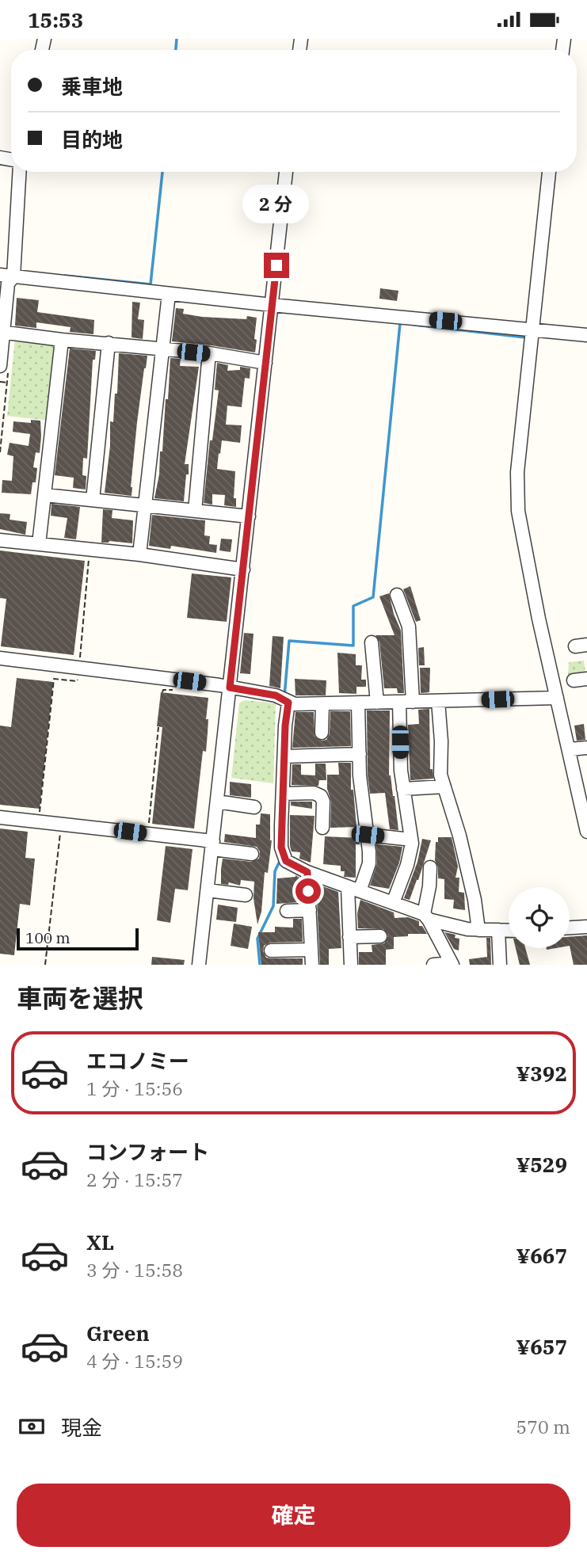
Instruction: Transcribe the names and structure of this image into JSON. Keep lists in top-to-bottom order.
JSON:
{
  "scale_bar": "100 m",
  "page": {
    "status": "15:53",
    "banner": ["乗車地", "目的地"],
    "bubble": "2 分",
    "scale": "100 m",
    "heading": "車両を選択",
    "list": [
      {
        "name": "エコノミー",
        "note": "1 分 · 15:56",
        "value": "¥392"
      },
      {
        "name": "コンフォート",
        "note": "2 分 · 15:57",
        "value": "¥529"
      },
      {
        "name": "XL",
        "note": "3 分 · 15:58",
        "value": "¥667"
      },
      {
        "name": "Green",
        "note": "4 分 · 15:59",
        "value": "¥657"
      }
    ],
    "pay": ["現金", "570 m"],
    "buttons": "確定"
  }
}
